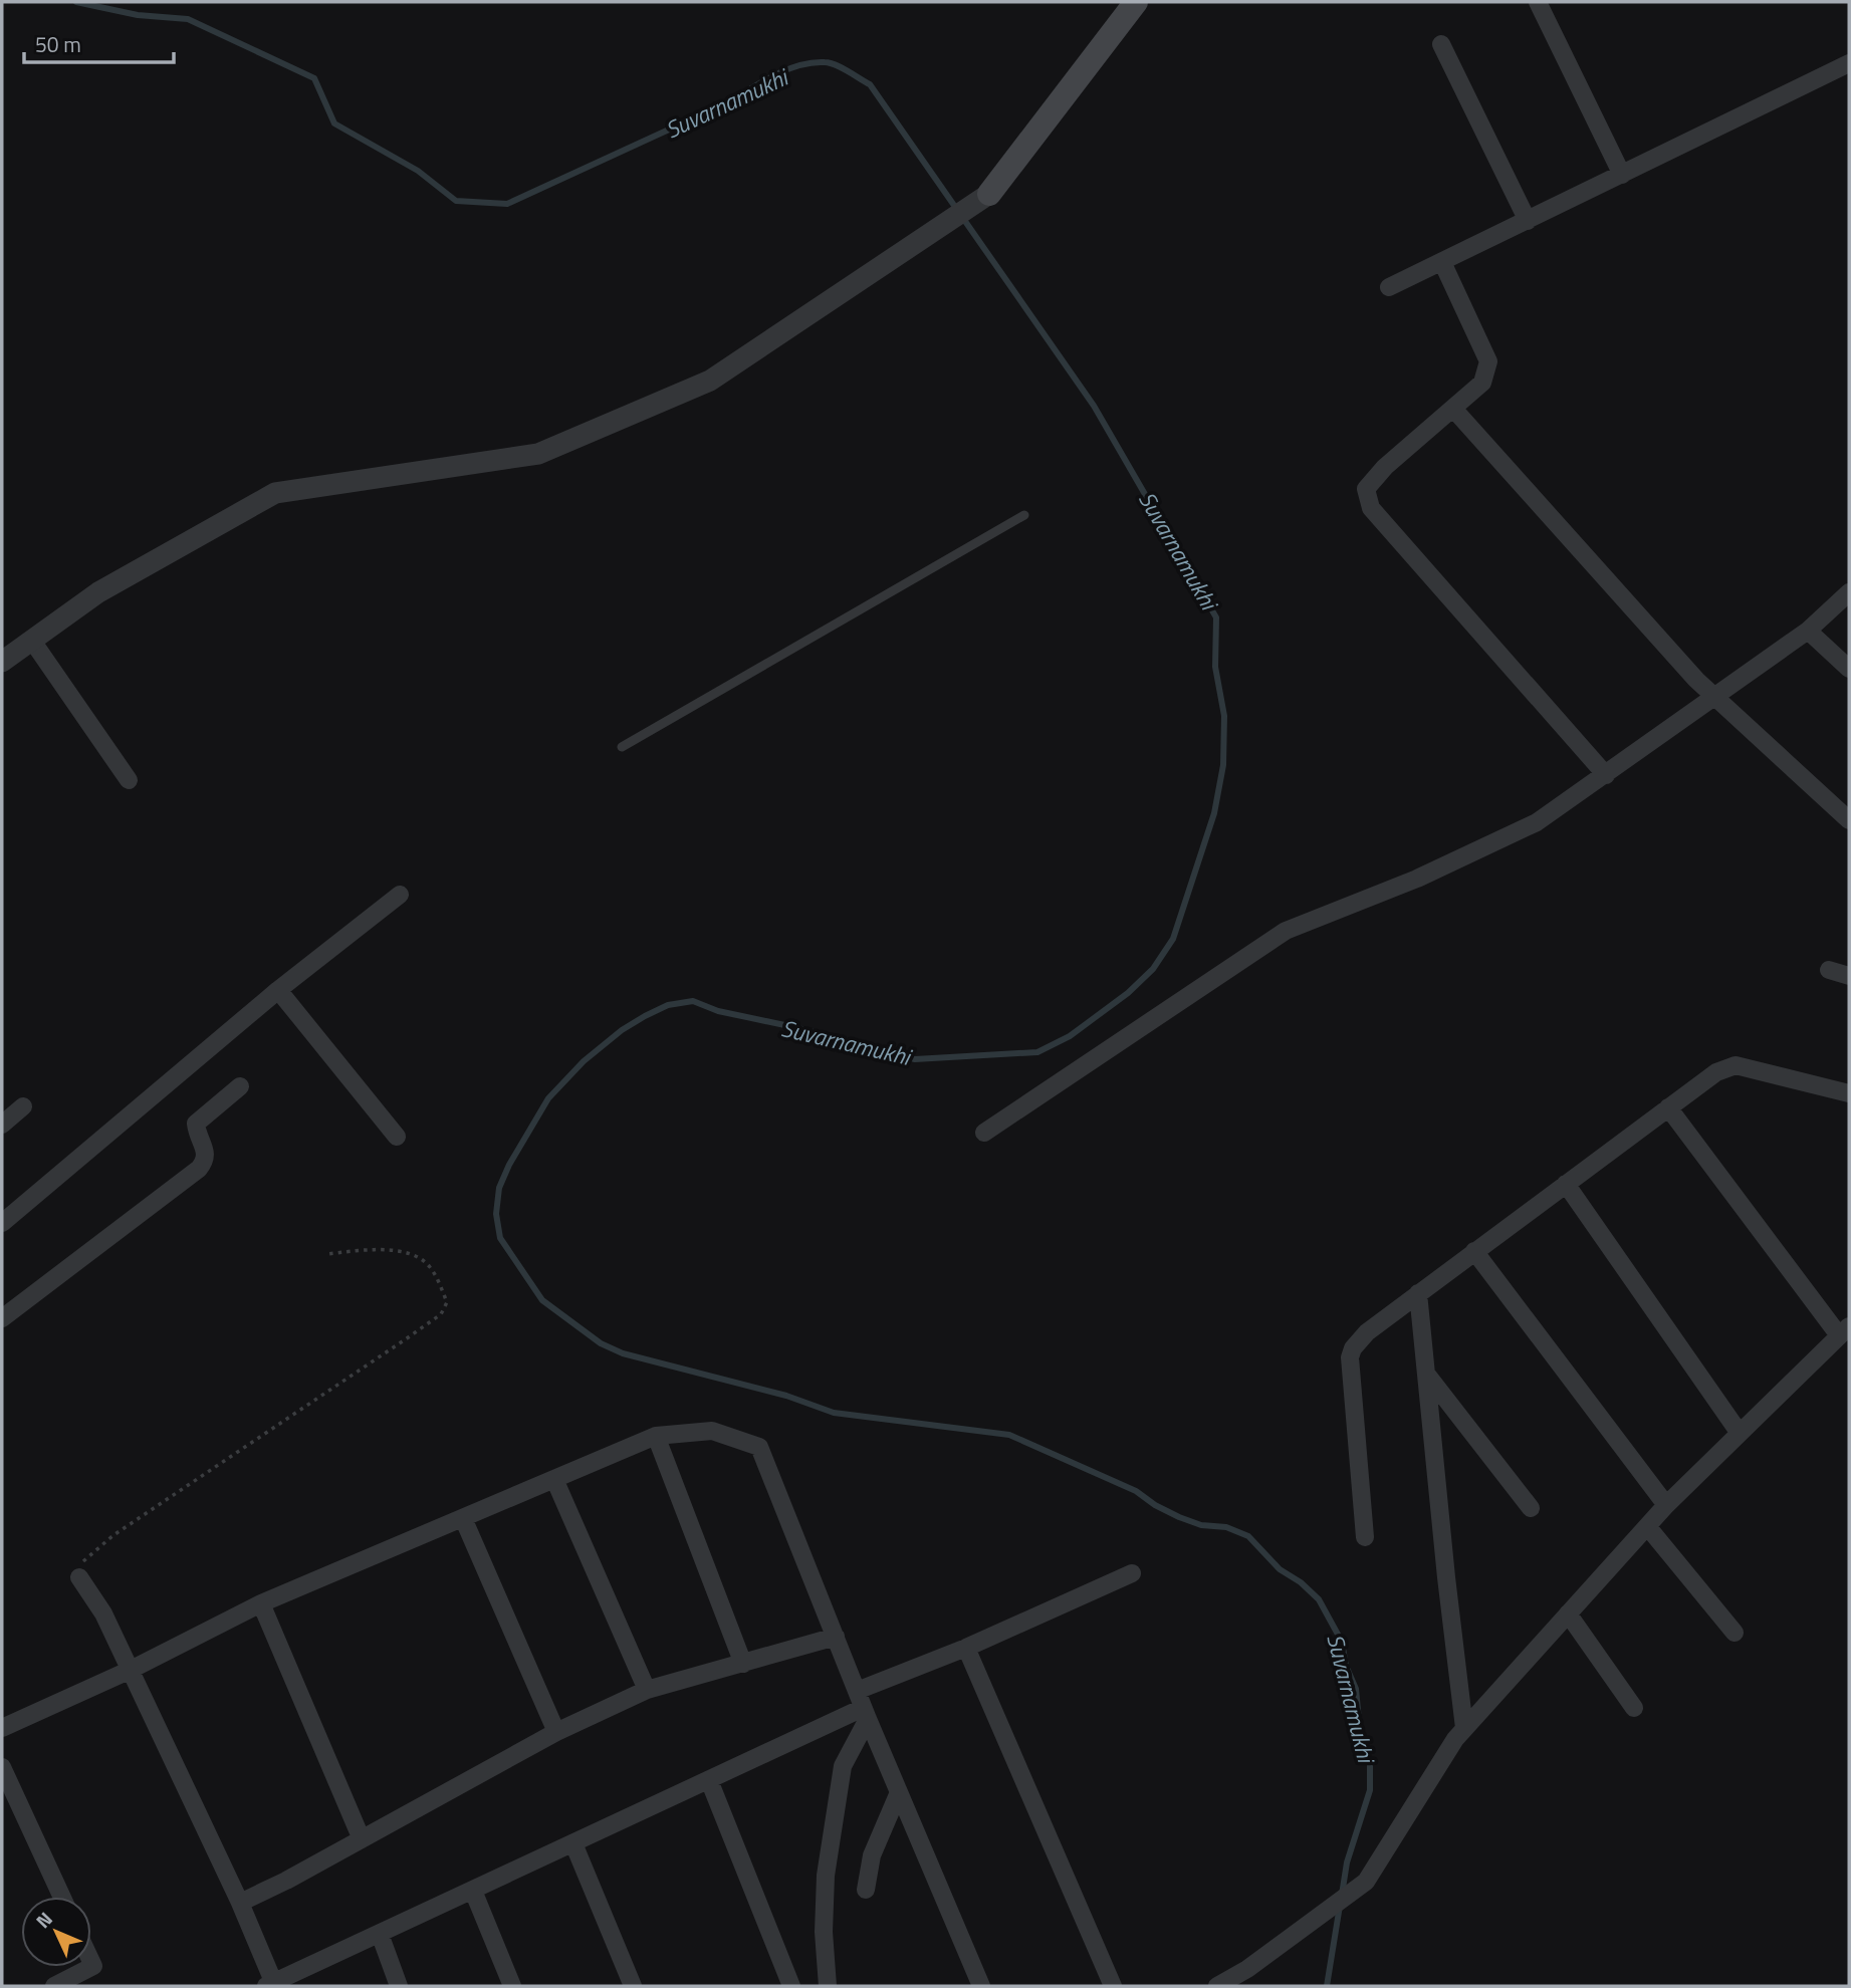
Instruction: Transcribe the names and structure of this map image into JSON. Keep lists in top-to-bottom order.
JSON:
{
  "water": ["Suvarnamukhi"],
  "scale_bar": "50 m",
  "north": "top left"
}
